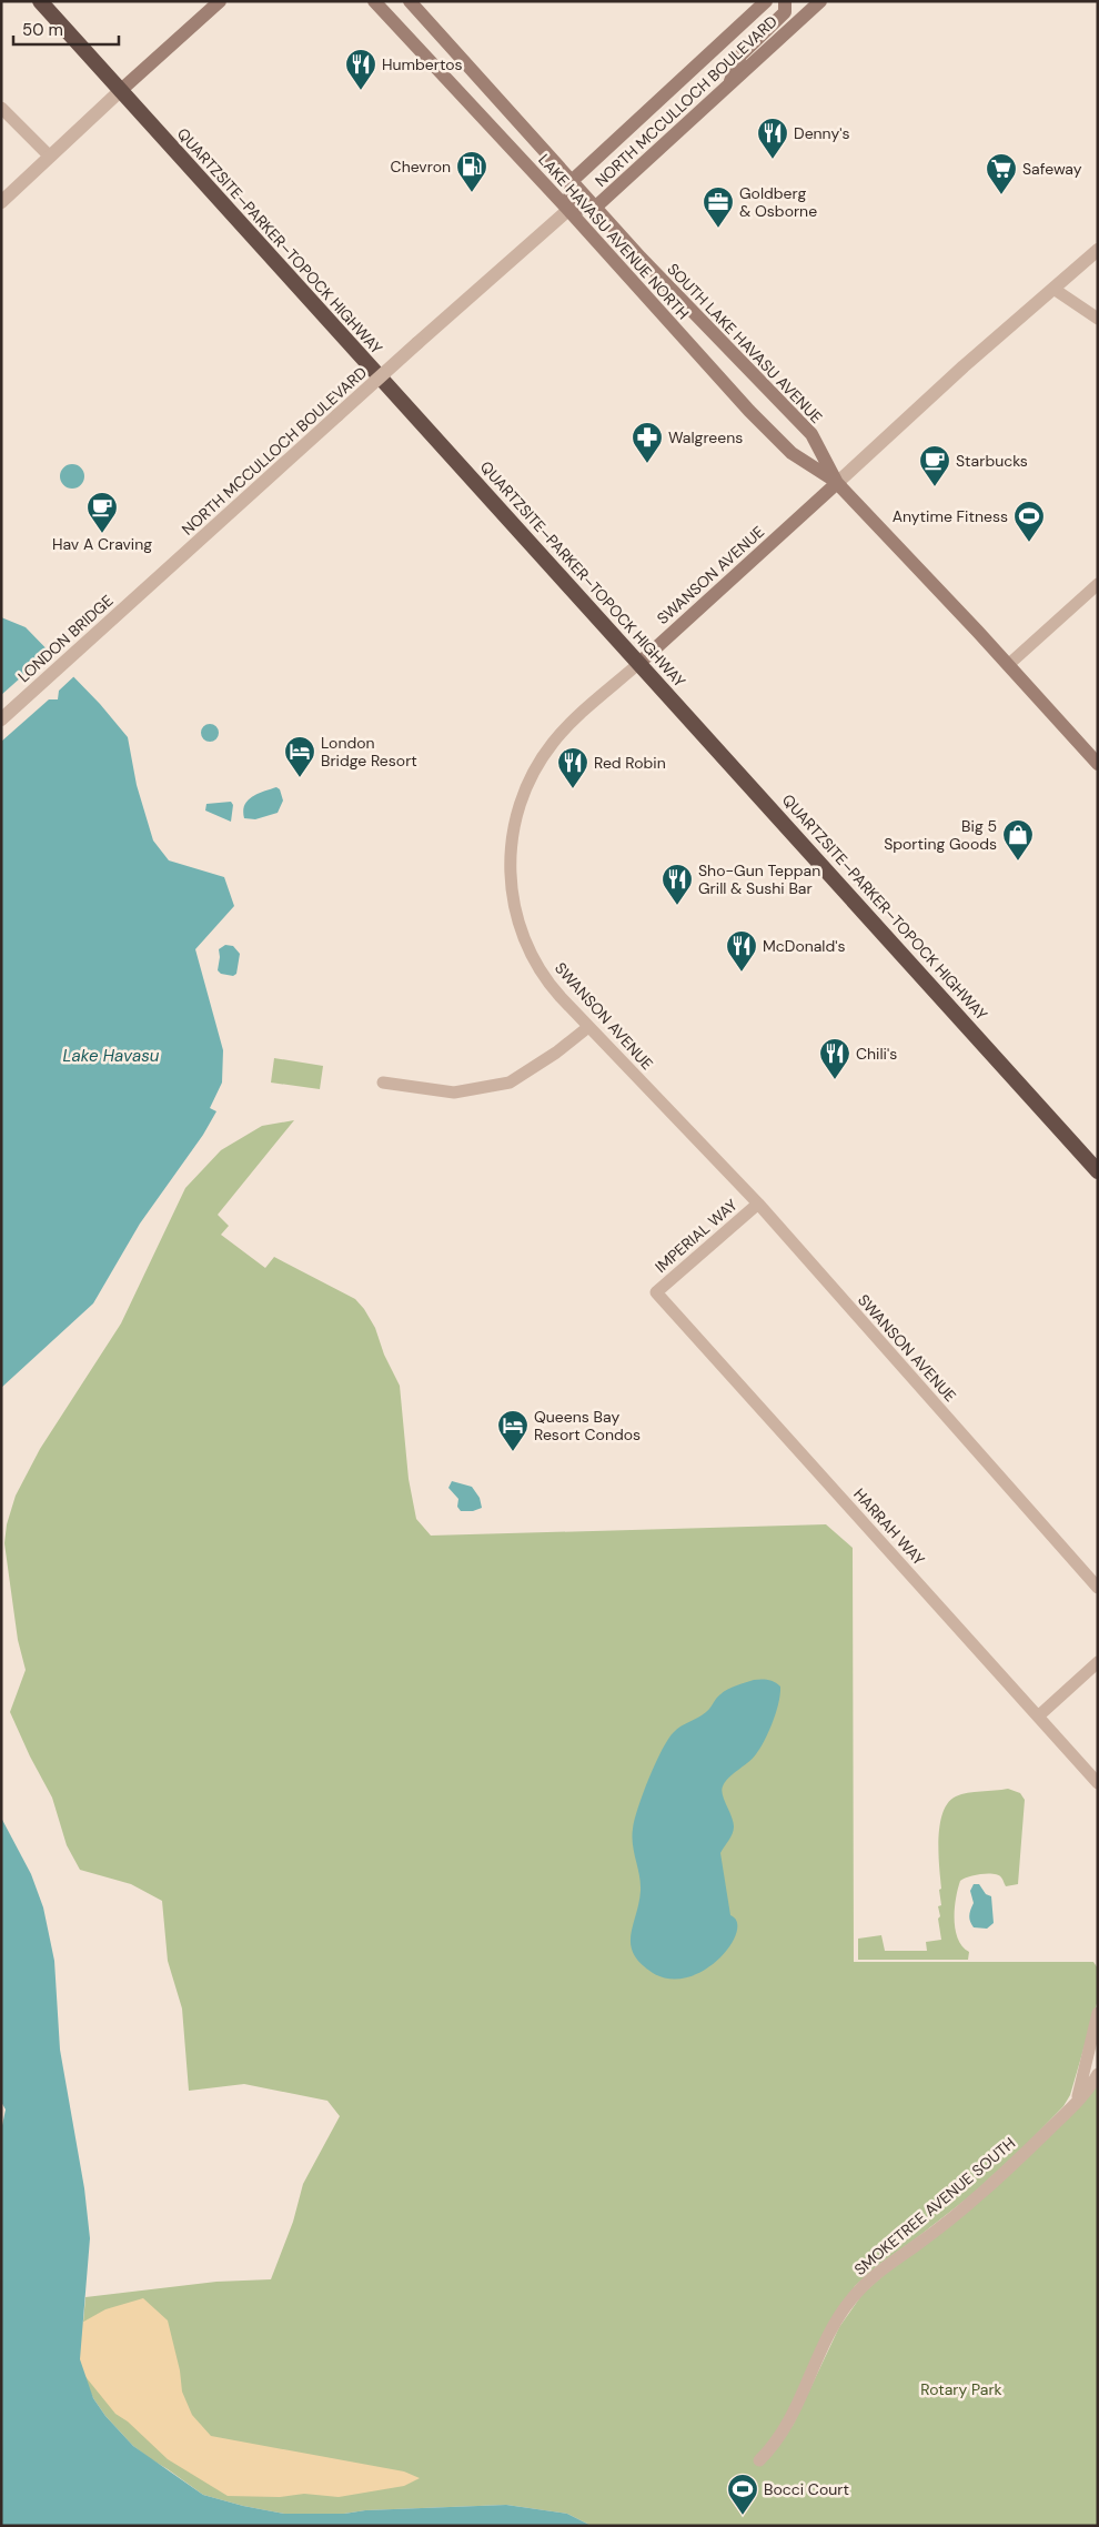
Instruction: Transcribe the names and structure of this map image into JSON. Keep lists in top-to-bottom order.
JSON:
{
  "streets": {
    "highway": ["QUARTZSITE–PARKER–TOPOCK HIGHWAY"],
    "main road": [
      "NORTH MCCULLOCH BOULEVARD",
      "LAKE HAVASU AVENUE NORTH",
      "SOUTH LAKE HAVASU AVENUE",
      "SWANSON AVENUE"
    ],
    "street": [
      "LONDON BRIDGE",
      "IMPERIAL WAY",
      "HARRAH WAY",
      "SMOKETREE AVENUE SOUTH"
    ]
  },
  "crossings": [
    ["NORTH MCCULLOCH BOULEVARD", "LAKE HAVASU AVENUE NORTH"],
    ["NORTH MCCULLOCH BOULEVARD", "SOUTH LAKE HAVASU AVENUE"],
    ["NORTH MCCULLOCH BOULEVARD", "LONDON BRIDGE"],
    ["LAKE HAVASU AVENUE NORTH", "SOUTH LAKE HAVASU AVENUE"],
    ["LAKE HAVASU AVENUE NORTH", "SWANSON AVENUE"],
    ["QUARTZSITE–PARKER–TOPOCK HIGHWAY", "SWANSON AVENUE"],
    ["SOUTH LAKE HAVASU AVENUE", "SWANSON AVENUE"],
    ["SWANSON AVENUE", "IMPERIAL WAY"],
    ["IMPERIAL WAY", "HARRAH WAY"]
  ],
  "water": ["Lake Havasu"],
  "parks": ["Rotary Park"],
  "places": {
    "restaurant": [
      "Humbertos",
      "Denny's",
      "Red Robin",
      "Sho-Gun Teppan Grill & Sushi Bar",
      "McDonald's",
      "Chili's"
    ],
    "fuel station": ["Chevron"],
    "supermarket": ["Safeway"],
    "office": ["Goldberg & Osborne"],
    "pharmacy": ["Walgreens"],
    "cafe": ["Starbucks", "Hav A Craving"],
    "sports": ["Anytime Fitness", "Bocci Court"],
    "hotel": ["London Bridge Resort", "Queens Bay Resort Condos"],
    "shop": ["Big 5 Sporting Goods"]
  },
  "scale_bar": "50 m"
}
